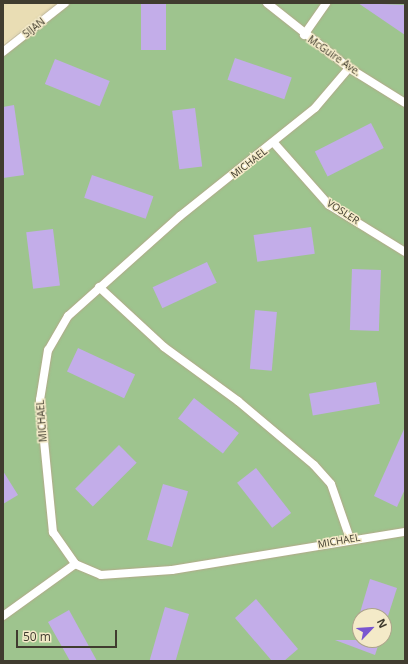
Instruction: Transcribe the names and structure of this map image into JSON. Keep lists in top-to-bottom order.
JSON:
{
  "streets": {
    "lane": [
      "SIJAN",
      "McGuire Ave.",
      "MICHAEL",
      "VOSLER"
    ]
  },
  "crossings": [
    ["McGuire Ave.", "MICHAEL"],
    ["MICHAEL", "VOSLER"]
  ],
  "scale_bar": "50 m",
  "north": "top right"
}
